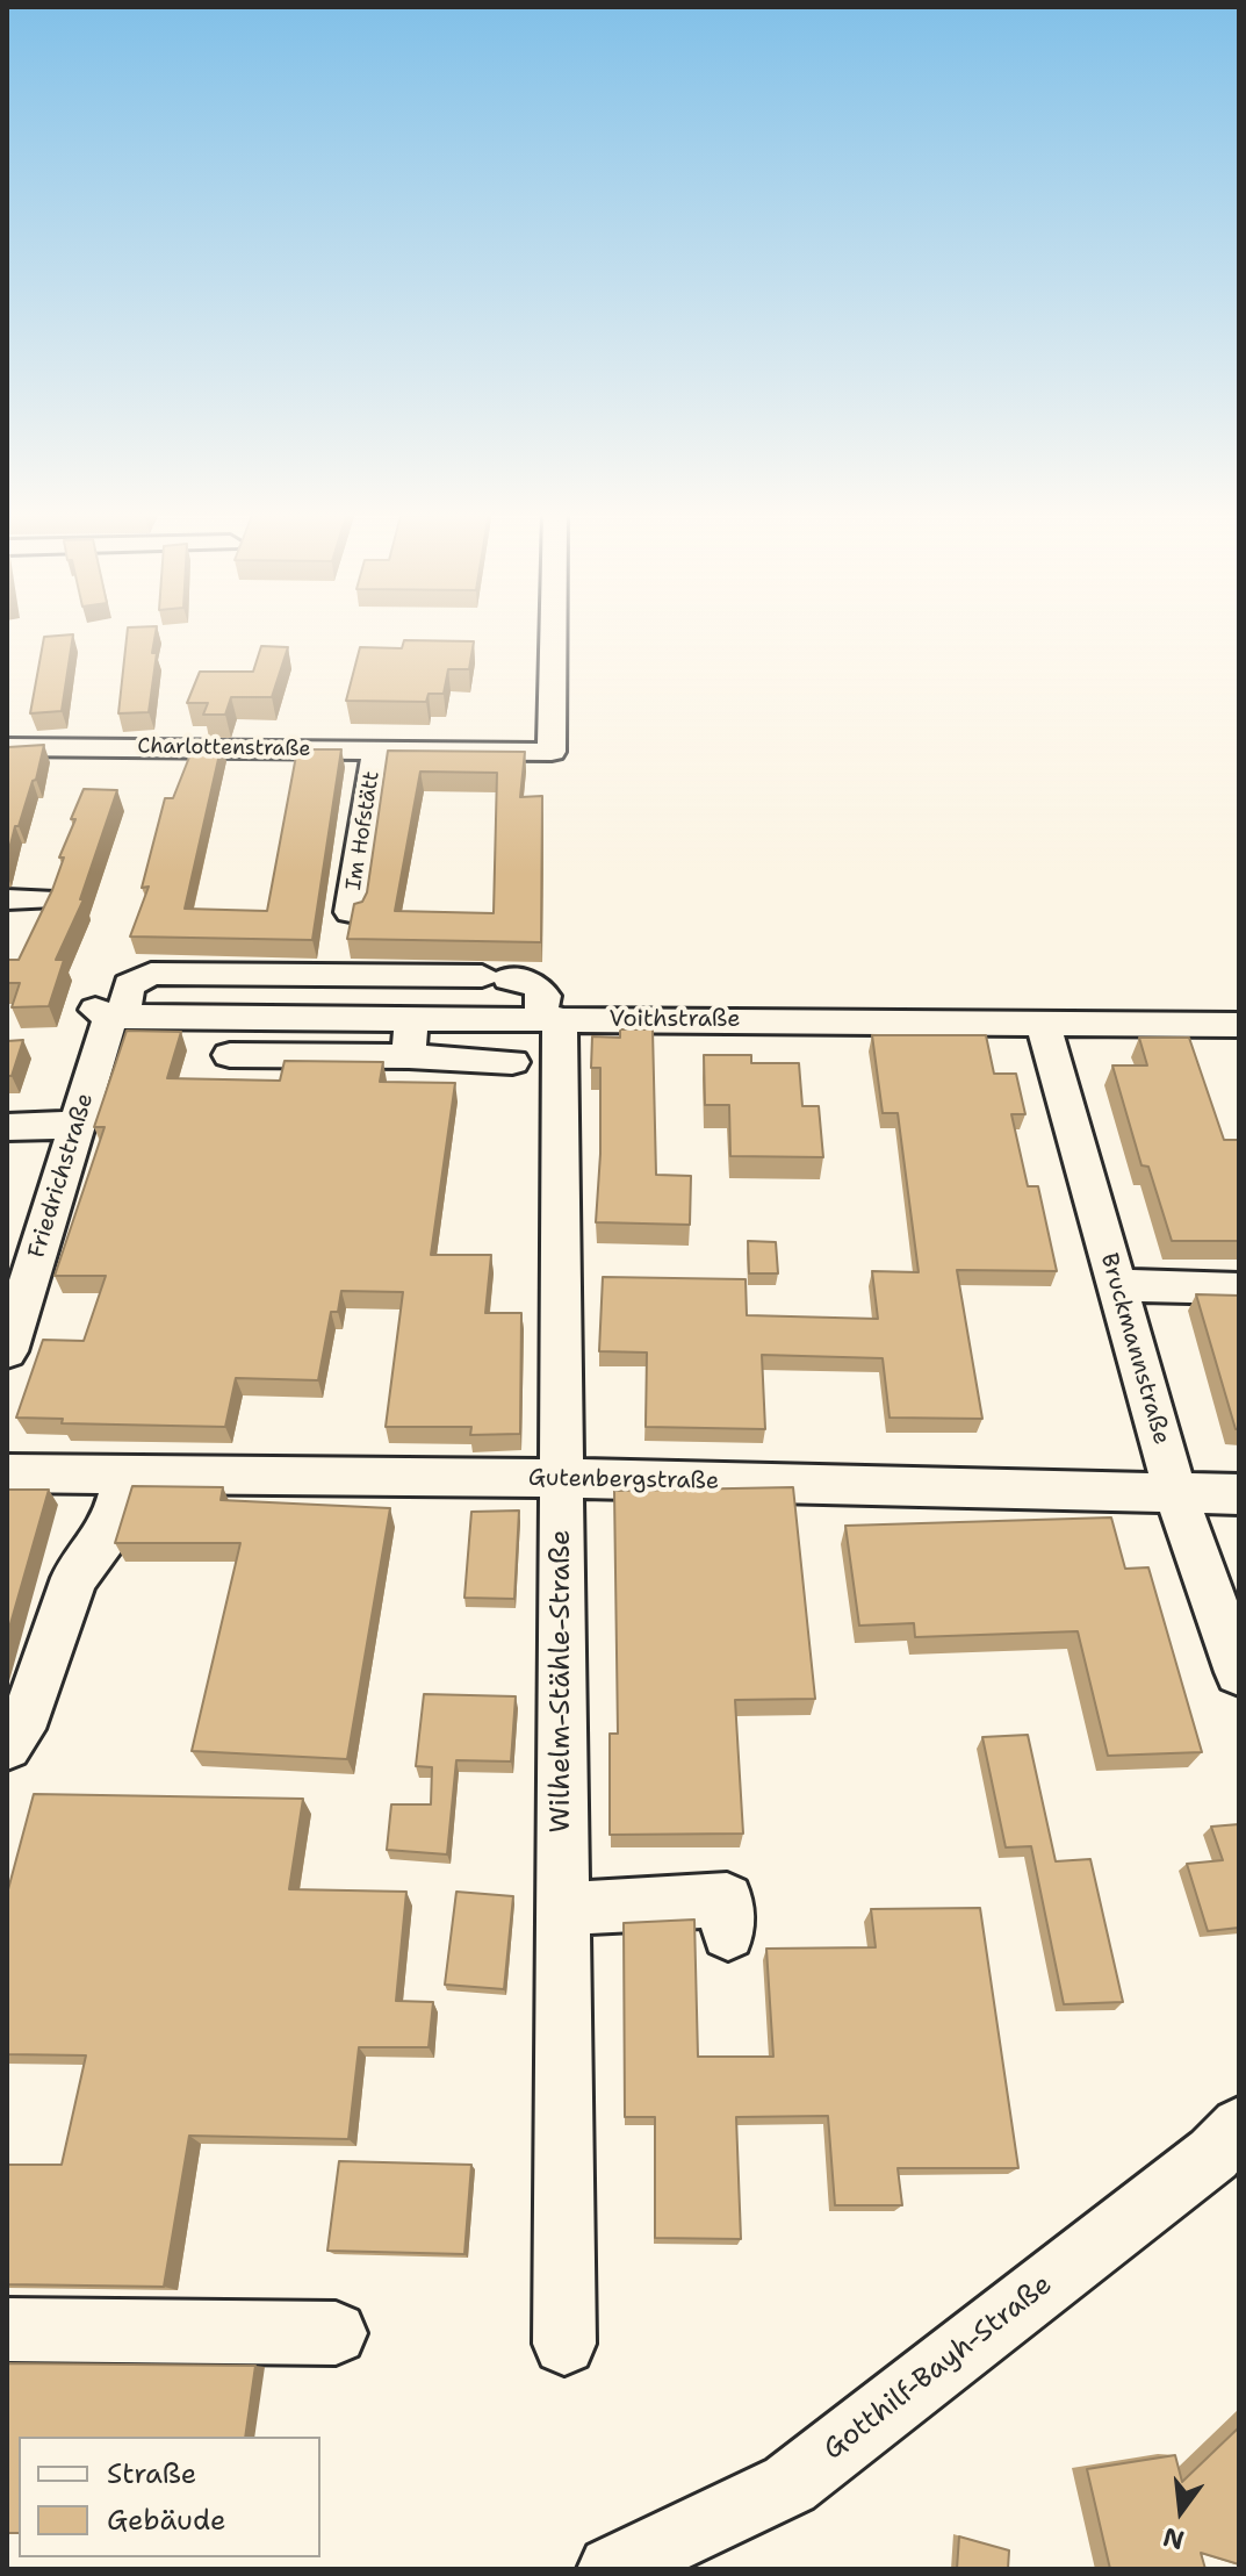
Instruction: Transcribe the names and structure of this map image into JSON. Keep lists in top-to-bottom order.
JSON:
{
  "streets": {
    "street": [
      "Charlottenstraße",
      "Im Hofstätt",
      "Voithstraße",
      "Friedrichstraße",
      "Bruckmannstraße",
      "Gutenbergstraße",
      "Wilhelm-Stähle-Straße",
      "Gotthilf-Bayh-Straße"
    ]
  },
  "crossings": [
    ["Charlottenstraße", "Im Hofstätt"],
    ["Voithstraße", "Friedrichstraße"],
    ["Voithstraße", "Bruckmannstraße"],
    ["Voithstraße", "Wilhelm-Stähle-Straße"],
    ["Friedrichstraße", "Wilhelm-Stähle-Straße"],
    ["Bruckmannstraße", "Gutenbergstraße"],
    ["Gutenbergstraße", "Wilhelm-Stähle-Straße"]
  ],
  "legend": ["Straße", "Gebäude"],
  "north": "bottom"
}
